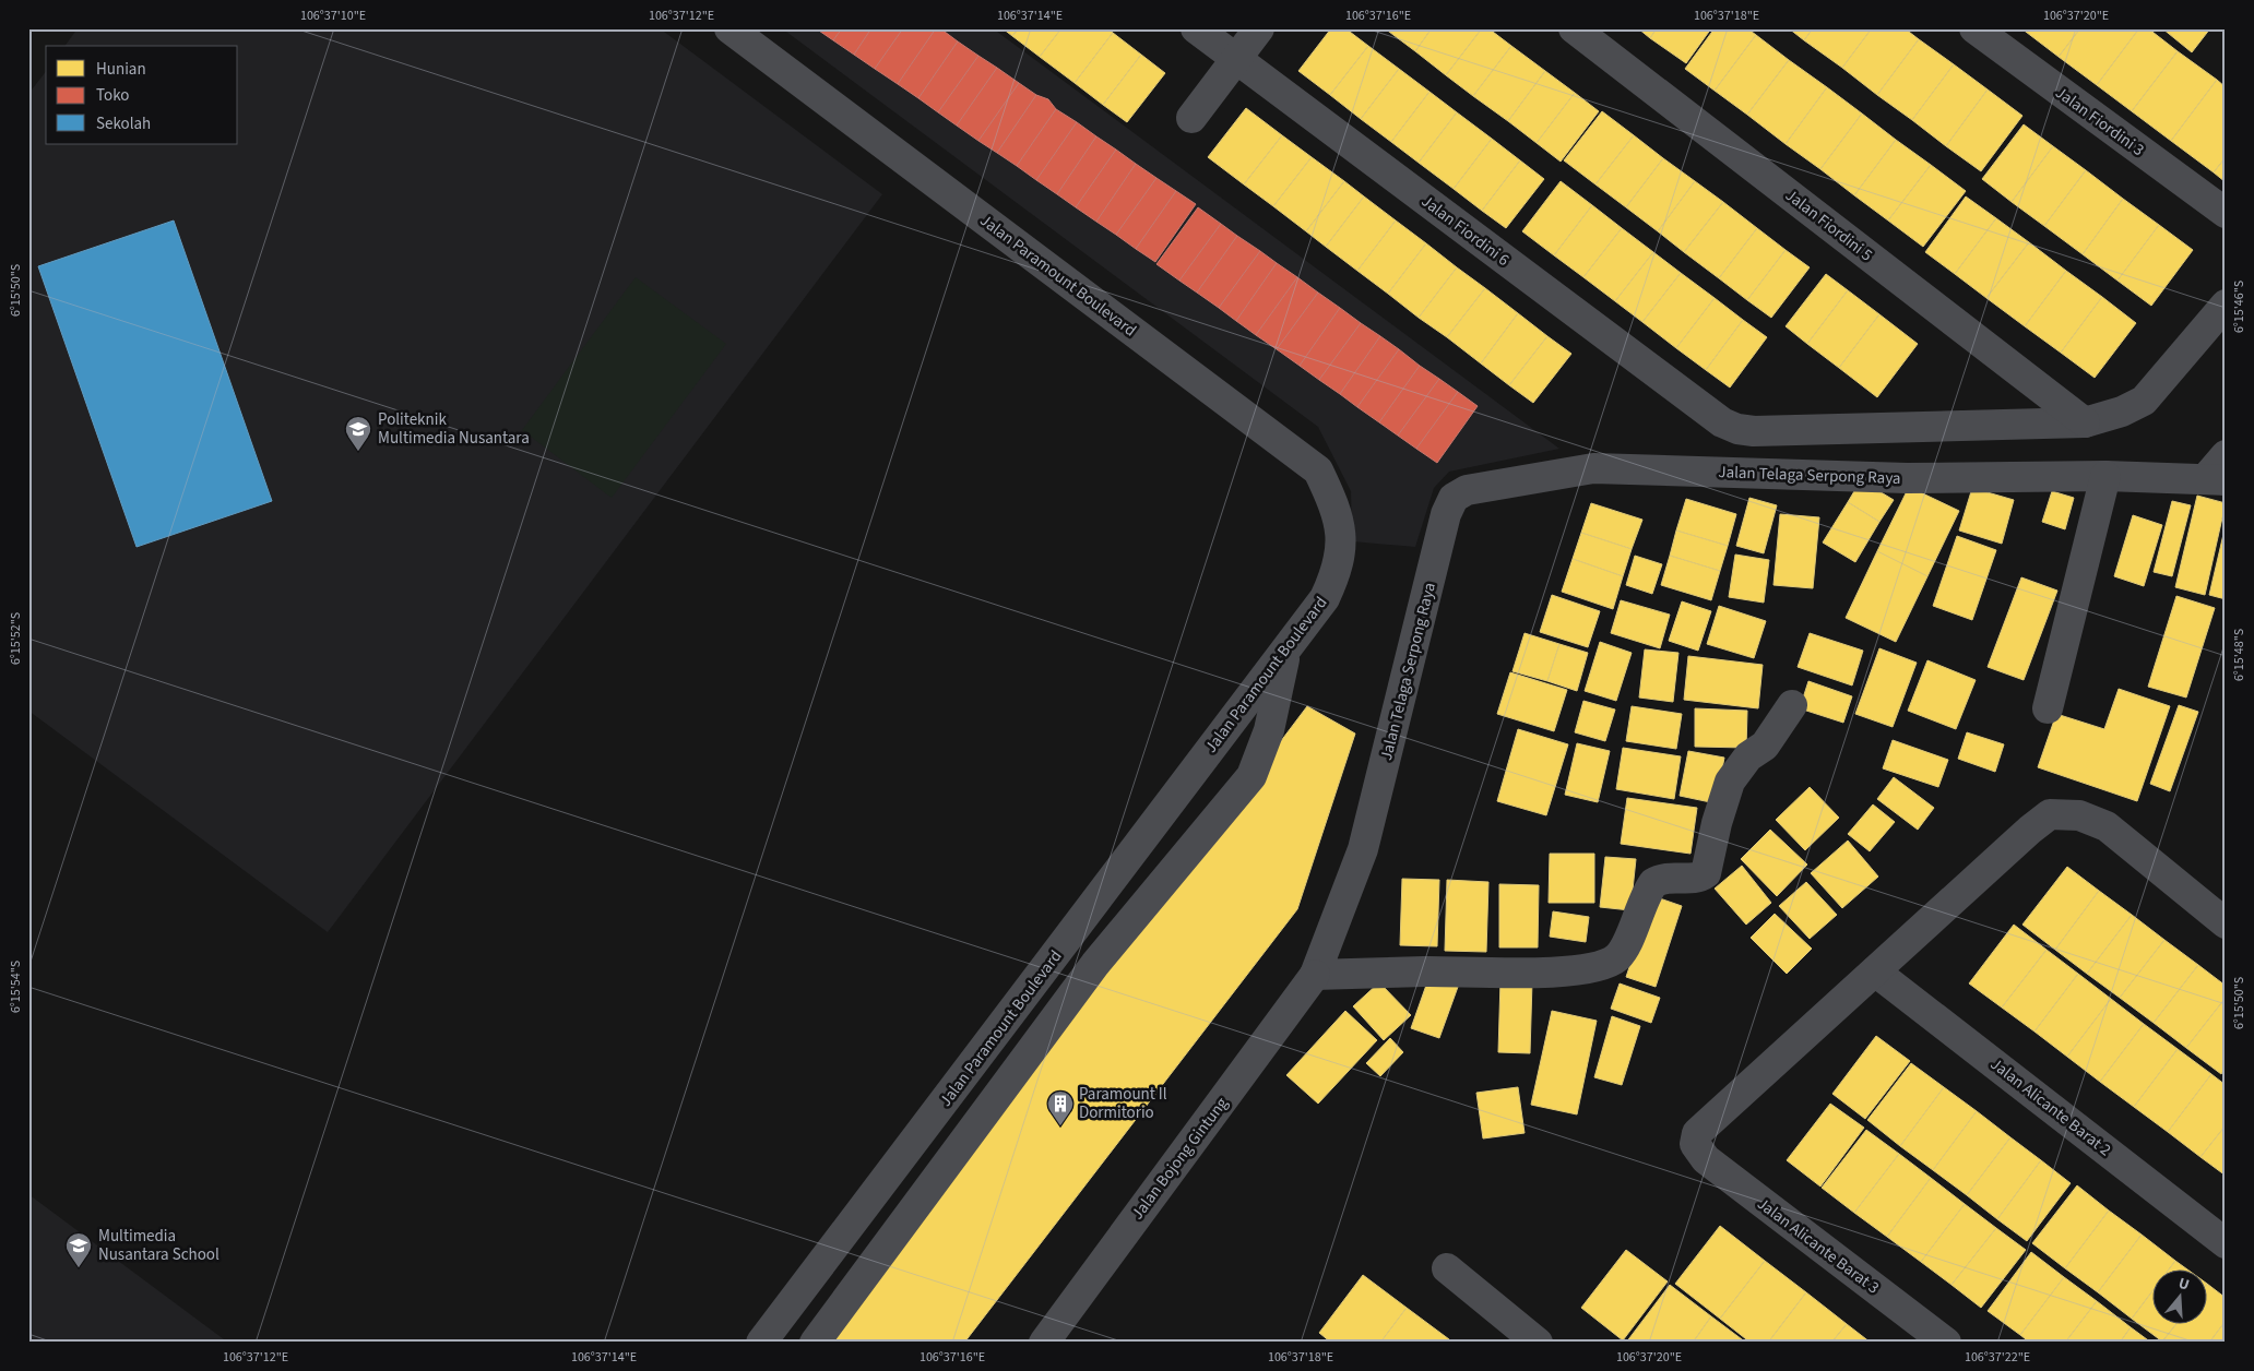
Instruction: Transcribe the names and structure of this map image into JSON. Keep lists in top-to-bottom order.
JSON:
{
  "streets": {
    "street": [
      "Jalan Fiordini 3",
      "Jalan Fiordini 5",
      "Jalan Fiordini 6",
      "Jalan Paramount Boulevard",
      "Jalan Telaga Serpong Raya",
      "Jalan Alicante Barat 2",
      "Jalan Bojong Gintung",
      "Jalan Alicante Barat 3"
    ]
  },
  "crossings": [
    ["Jalan Fiordini 5", "Jalan Fiordini 6"],
    ["Jalan Telaga Serpong Raya", "Jalan Bojong Gintung"],
    ["Jalan Alicante Barat 2", "Jalan Alicante Barat 3"]
  ],
  "places": {
    "school or university": ["Politeknik Multimedia Nusantara", "Multimedia Nusantara School"],
    "building": ["Paramount Il Dormitorio"]
  },
  "legend": ["Hunian", "Toko", "Sekolah"],
  "north": "top",
  "coordinates": [
    "106°37'10\"E",
    "106°37'12\"E",
    "106°37'14\"E",
    "106°37'16\"E",
    "106°37'18\"E",
    "106°37'20\"E",
    "6°15'50\"S",
    "6°15'46\"S",
    "6°15'52\"S",
    "6°15'48\"S",
    "6°15'54\"S",
    "106°37'22\"E"
  ]
}
